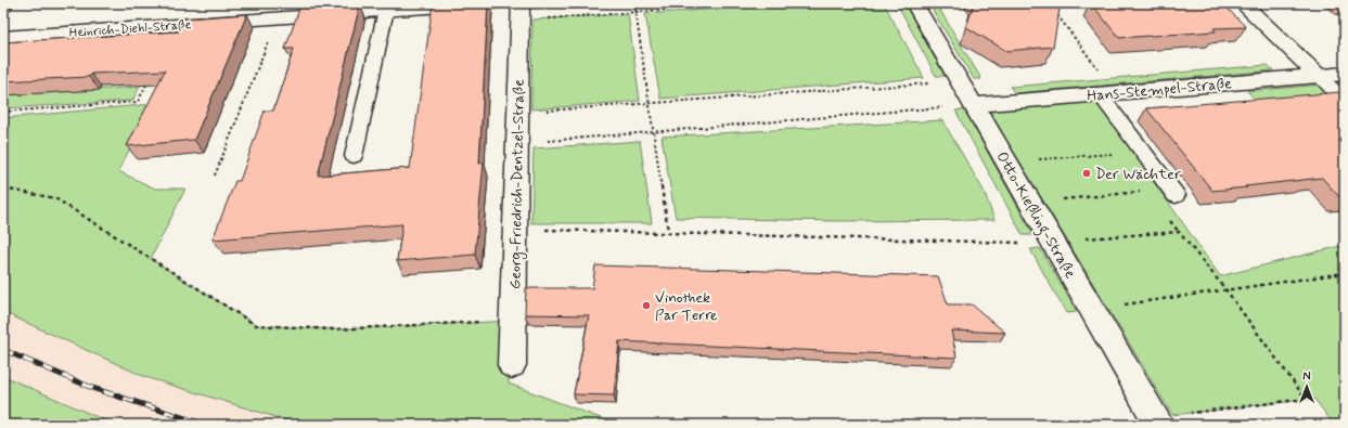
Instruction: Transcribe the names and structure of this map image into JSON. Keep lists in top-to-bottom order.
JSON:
{
  "streets": {
    "street": [
      "Heinrich-Diehl-Straße",
      "Hans-Stempel-Straße",
      "Georg-Friedrich-Dentzel-Straße",
      "Otto-Kießling-Straße"
    ]
  },
  "crossings": [
    ["Hans-Stempel-Straße", "Otto-Kießling-Straße"]
  ],
  "places": ["Der Wächter", "Vinothek Par Terre"],
  "north": "top"
}
